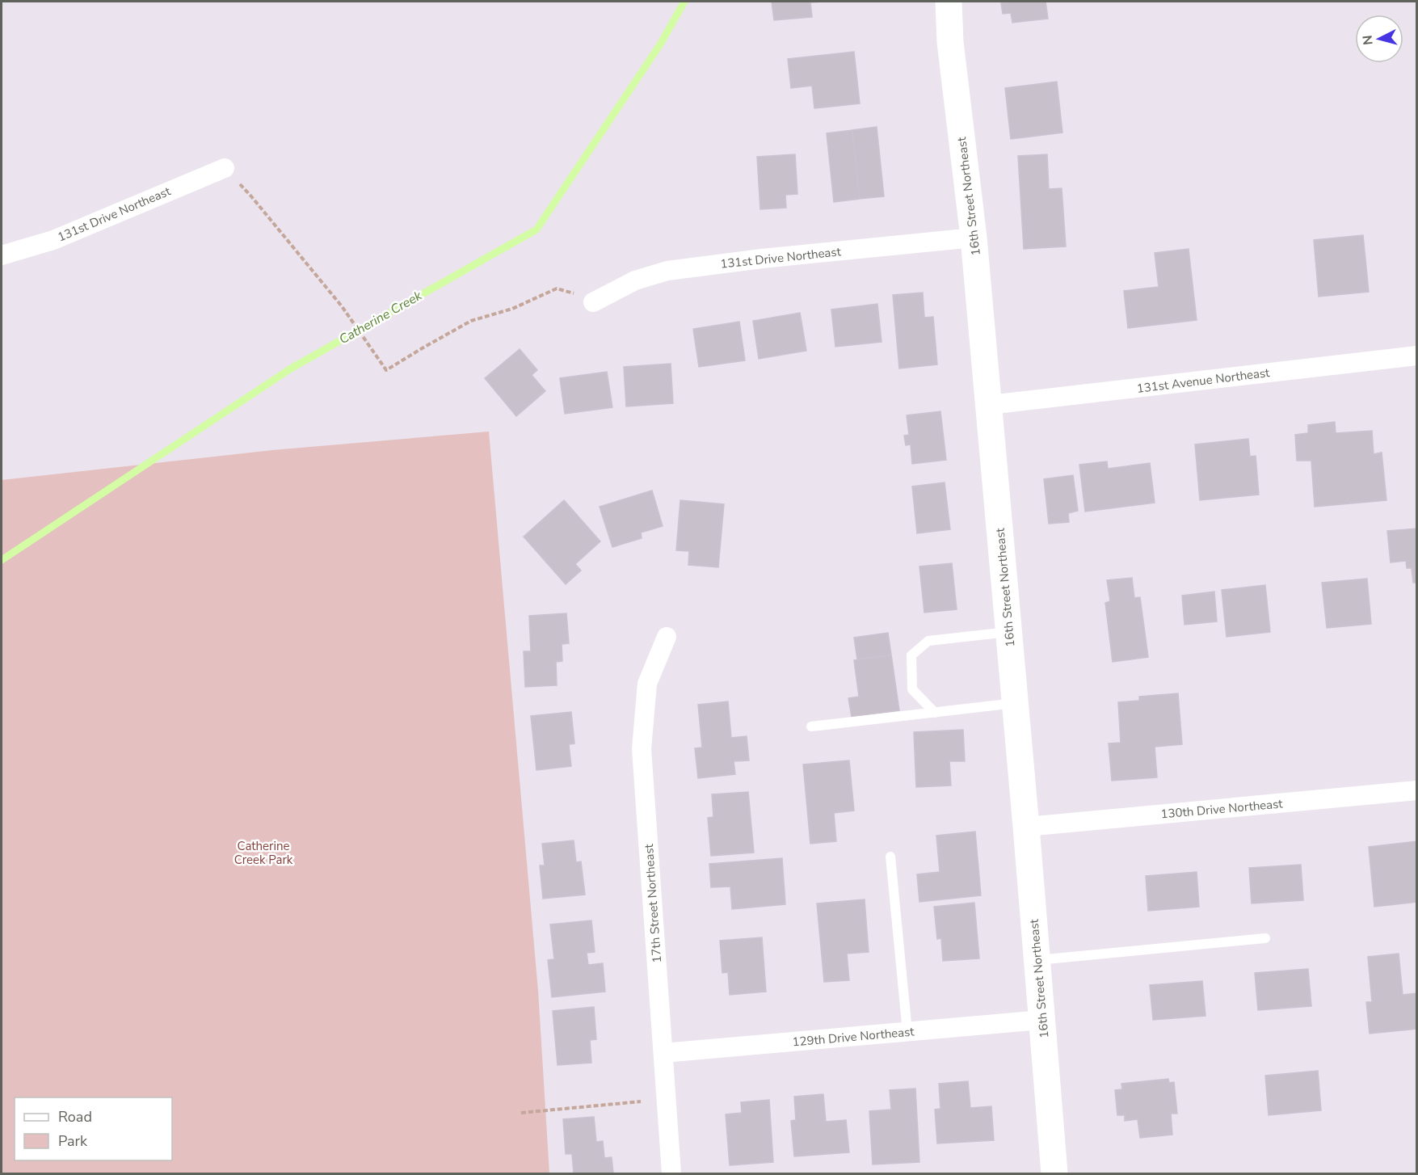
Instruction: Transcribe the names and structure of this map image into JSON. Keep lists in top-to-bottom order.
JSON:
{
  "streets": {
    "street": [
      "16th Street Northeast",
      "131st Drive Northeast",
      "131st Avenue Northeast",
      "130th Drive Northeast",
      "17th Street Northeast",
      "129th Drive Northeast"
    ]
  },
  "crossings": [
    ["16th Street Northeast", "131st Drive Northeast"],
    ["16th Street Northeast", "131st Avenue Northeast"],
    ["16th Street Northeast", "130th Drive Northeast"],
    ["16th Street Northeast", "129th Drive Northeast"],
    ["17th Street Northeast", "129th Drive Northeast"]
  ],
  "water": ["Catherine Creek"],
  "parks": ["Catherine Creek Park"],
  "legend": ["Road", "Park"],
  "north": "left"
}
